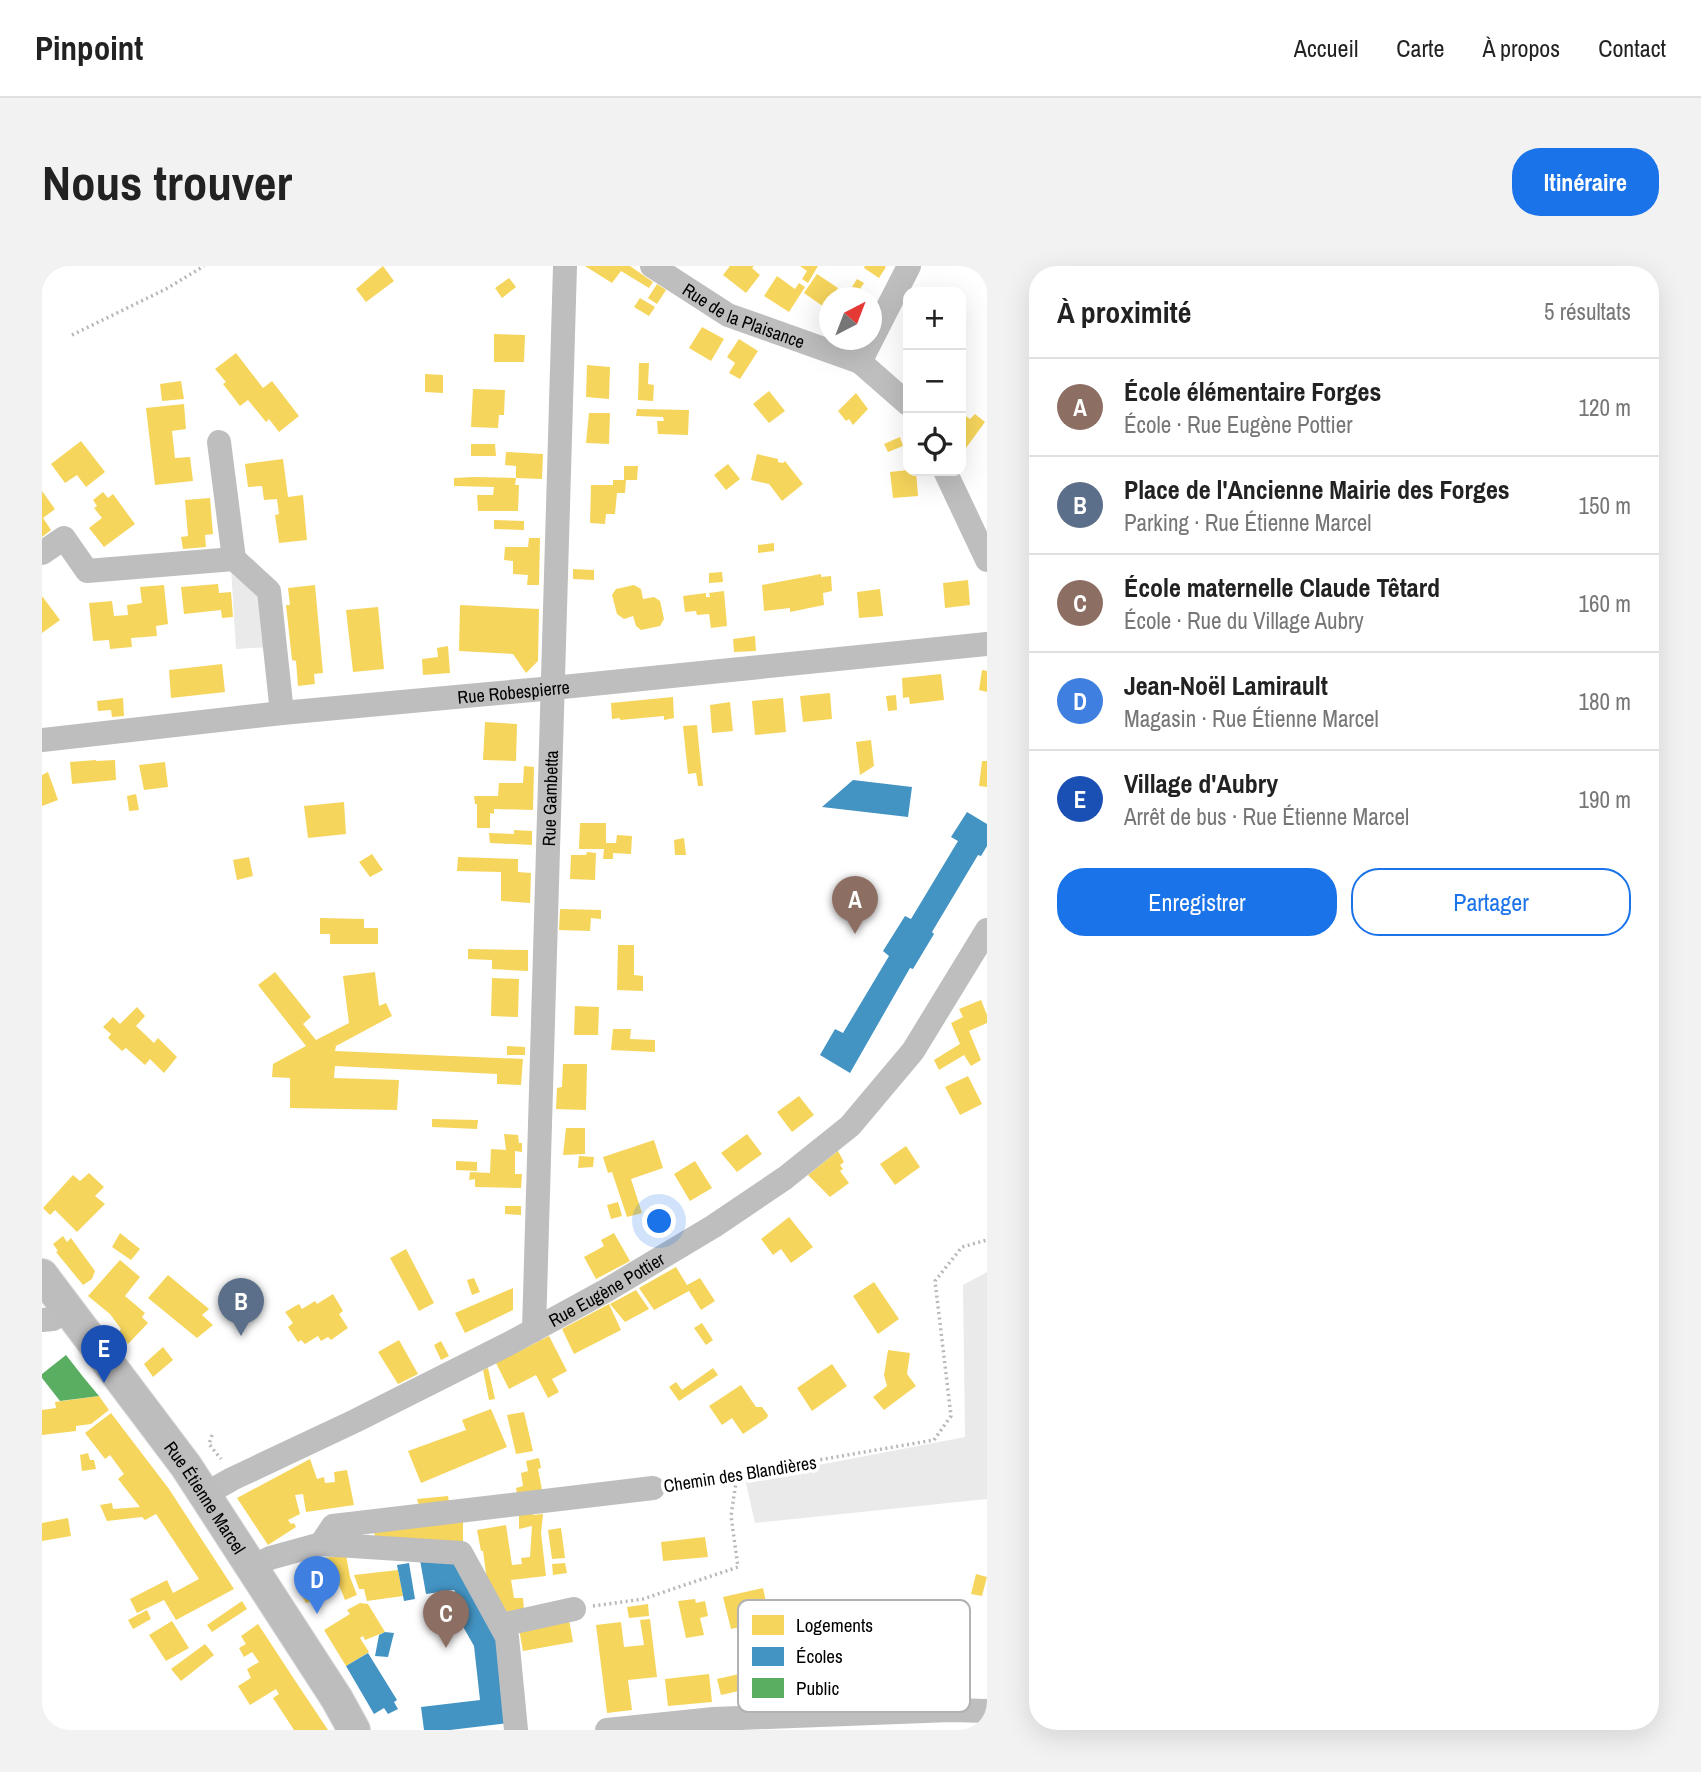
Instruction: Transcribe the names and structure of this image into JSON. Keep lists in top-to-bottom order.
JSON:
{
  "streets": {
    "main road": ["Rue Étienne Marcel"],
    "street": [
      "Rue de la Plaisance",
      "Rue Robespierre",
      "Rue Gambetta",
      "Rue Eugène Pottier",
      "Chemin des Blandières"
    ]
  },
  "crossings": [
    ["Rue Robespierre", "Rue Gambetta"],
    ["Rue Gambetta", "Rue Eugène Pottier"],
    ["Rue Eugène Pottier", "Rue Étienne Marcel"]
  ],
  "legend": ["Logements", "Écoles", "Public"],
  "north": "top right",
  "page": {
    "header": "Pinpoint",
    "nav": [
      "Accueil",
      "Carte",
      "À propos",
      "Contact"
    ],
    "buttons": [
      "Itinéraire",
      ["Enregistrer", "Partager"]
    ],
    "title": "Nous trouver",
    "heading": ["À proximité", "5 résultats"],
    "map_buttons": ["+", "−"],
    "list": [
      {
        "mark": "A",
        "name": "École élémentaire Forges",
        "note": "École · Rue Eugène Pottier",
        "value": "120 m"
      },
      {
        "mark": "B",
        "name": "Place de l'Ancienne Mairie des Forges",
        "note": "Parking · Rue Étienne Marcel",
        "value": "150 m"
      },
      {
        "mark": "C",
        "name": "École maternelle Claude Têtard",
        "note": "École · Rue du Village Aubry",
        "value": "160 m"
      },
      {
        "mark": "D",
        "name": "Jean-Noël Lamirault",
        "note": "Magasin · Rue Étienne Marcel",
        "value": "180 m"
      },
      {
        "mark": "E",
        "name": "Village d'Aubry",
        "note": "Arrêt de bus · Rue Étienne Marcel",
        "value": "190 m"
      }
    ],
    "pins": [
      "A",
      "B",
      "E",
      "D",
      "C"
    ]
  }
}
